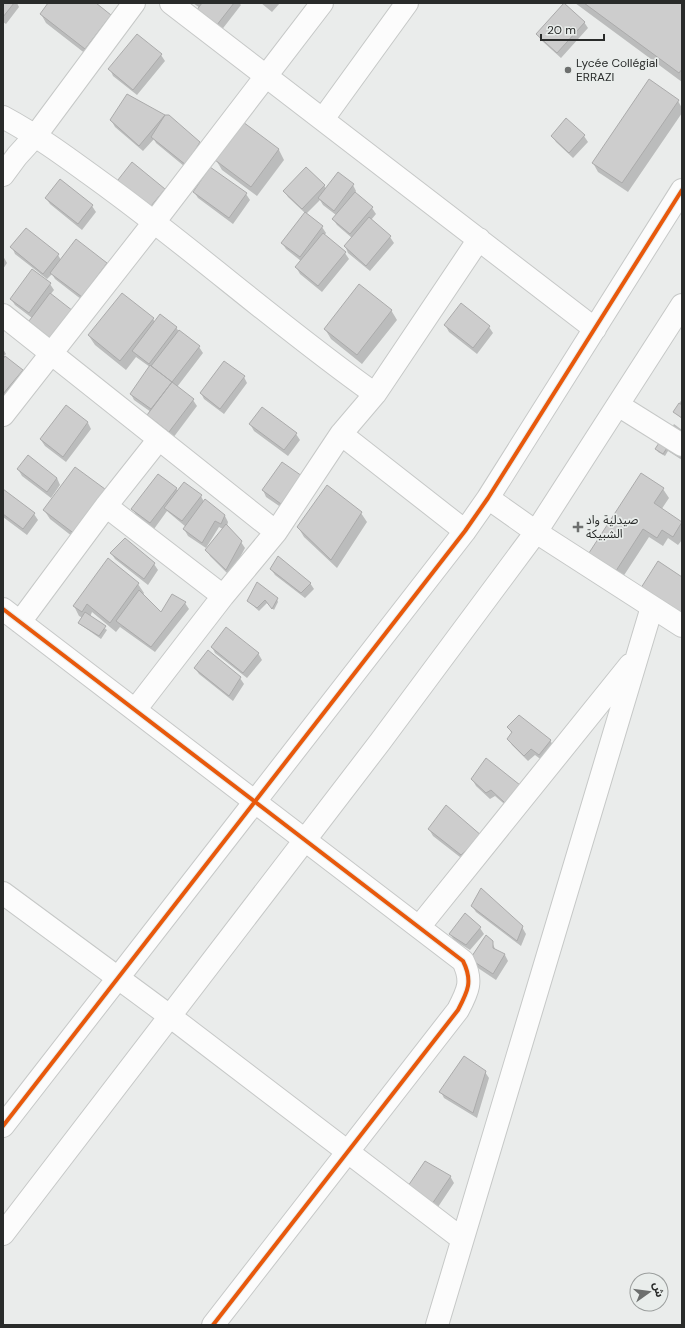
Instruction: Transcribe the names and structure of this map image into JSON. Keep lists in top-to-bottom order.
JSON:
{
  "places": {
    "other": ["Lycée Collégial ERRAZI"],
    "health": ["صيدلية واد الشبيكة"]
  },
  "scale_bar": "20 m",
  "north": "right"
}
